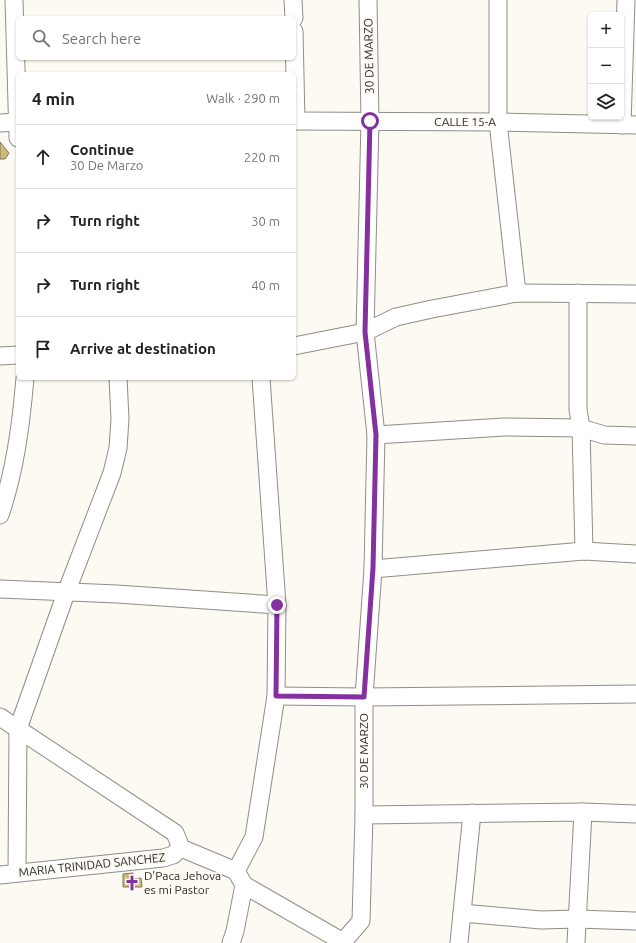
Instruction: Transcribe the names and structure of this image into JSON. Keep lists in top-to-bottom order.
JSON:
{
  "streets": {
    "street": ["30 DE MARZO", "CALLE 15-A", "MARIA TRINIDAD SANCHEZ"]
  },
  "crossings": [
    ["30 DE MARZO", "CALLE 15-A"]
  ],
  "places": {
    "church": ["D'Paca Jehova es mi Pastor"]
  },
  "page": {
    "map_buttons": ["+", "−"],
    "search": "Search here",
    "heading": ["4 min", "Walk · 290 m"],
    "list": [
      ["Continue", "30 De Marzo", "220 m"],
      ["Turn right", "30 m"],
      ["Turn right", "40 m"],
      "Arrive at destination"
    ]
  }
}
